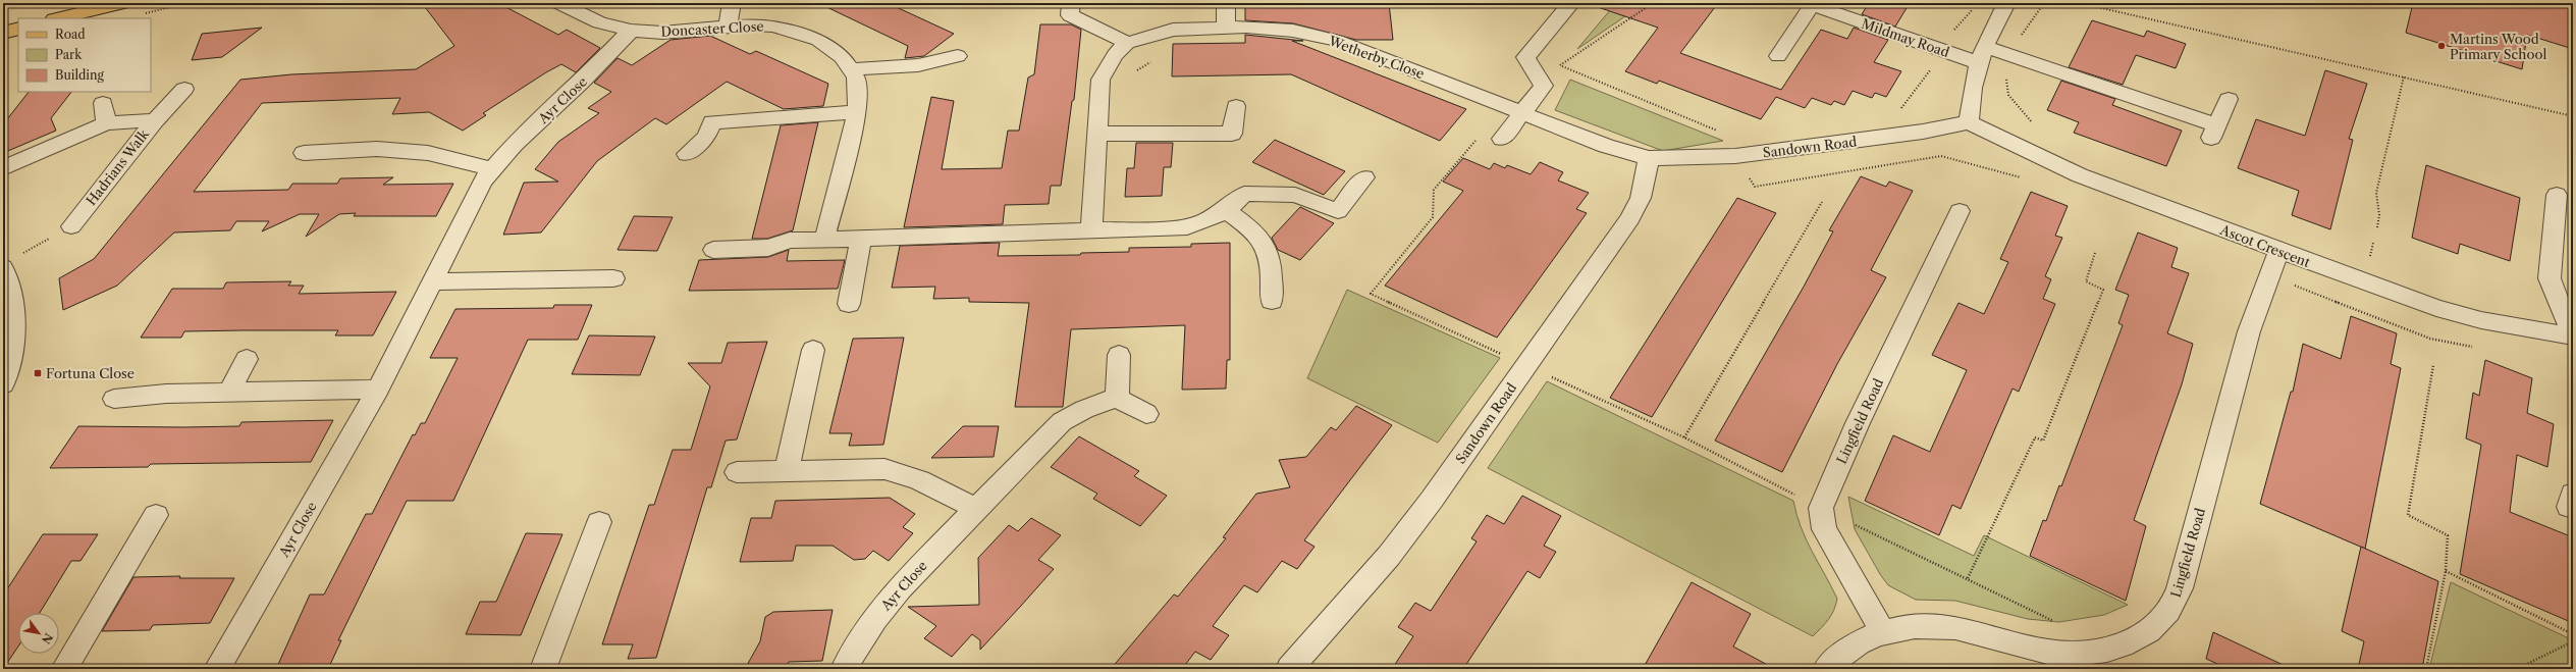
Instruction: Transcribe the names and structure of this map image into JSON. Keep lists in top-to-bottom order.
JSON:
{
  "streets": {
    "street": [
      "Doncaster Close",
      "Mildmay Road",
      "Wetherby Close",
      "Ayr Close",
      "Sandown Road",
      "Hadrians Walk",
      "Ascot Crescent",
      "Lingfield Road"
    ]
  },
  "crossings": [
    ["Doncaster Close", "Ayr Close"],
    ["Wetherby Close", "Sandown Road"],
    ["Sandown Road", "Ascot Crescent"],
    ["Ascot Crescent", "Lingfield Road"]
  ],
  "places": {
    "other": ["Martins Wood Primary School"],
    "transit": ["Fortuna Close"]
  },
  "legend": ["Road", "Park", "Building"],
  "north": "bottom right"
}
